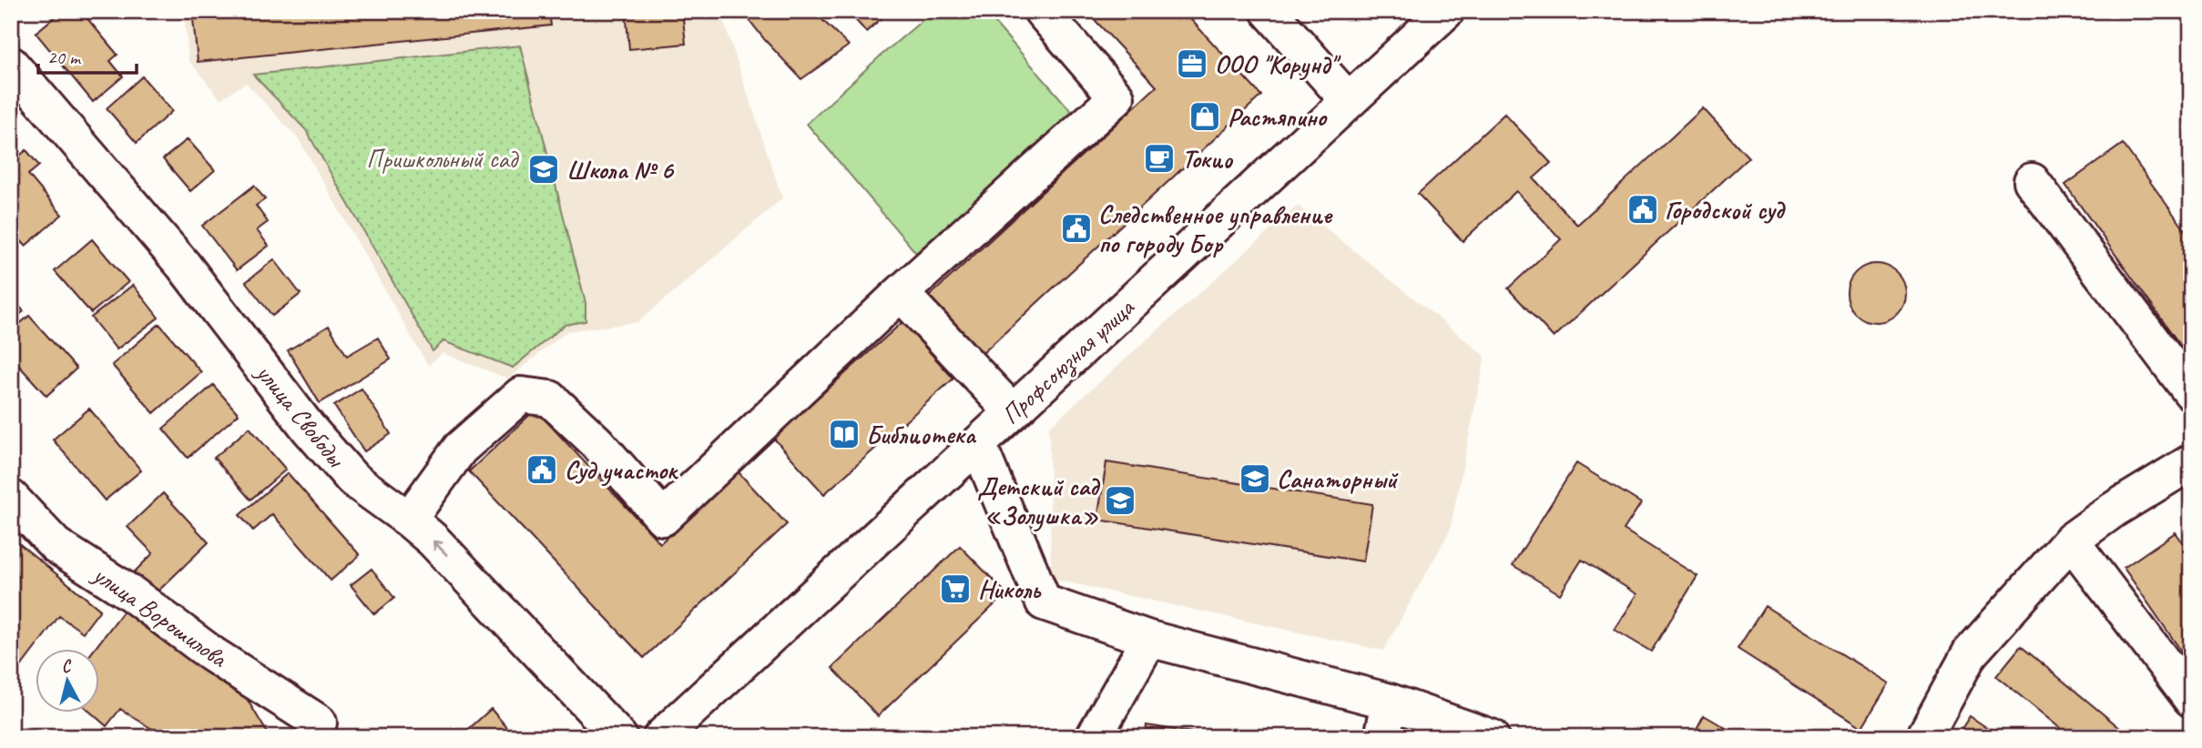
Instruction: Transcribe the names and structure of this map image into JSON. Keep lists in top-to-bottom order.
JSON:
{
  "streets": {
    "street": ["Профсоюзная улица", "улица Свободы", "улица Ворошилова"]
  },
  "parks": ["Пришкольный сад"],
  "places": {
    "office": ["ООО \"Корунд\""],
    "shop": ["Растяпино"],
    "cafe": ["Токио"],
    "school or university": ["Школа № 6", "Санаторный", "Детский сад «Золушка»"],
    "public building": ["Городской суд", "Следственное управление по городу Бор", "Суд участок"],
    "library": ["Библиотека"],
    "supermarket": ["Николь"]
  },
  "scale_bar": "20 m",
  "north": "top"
}
